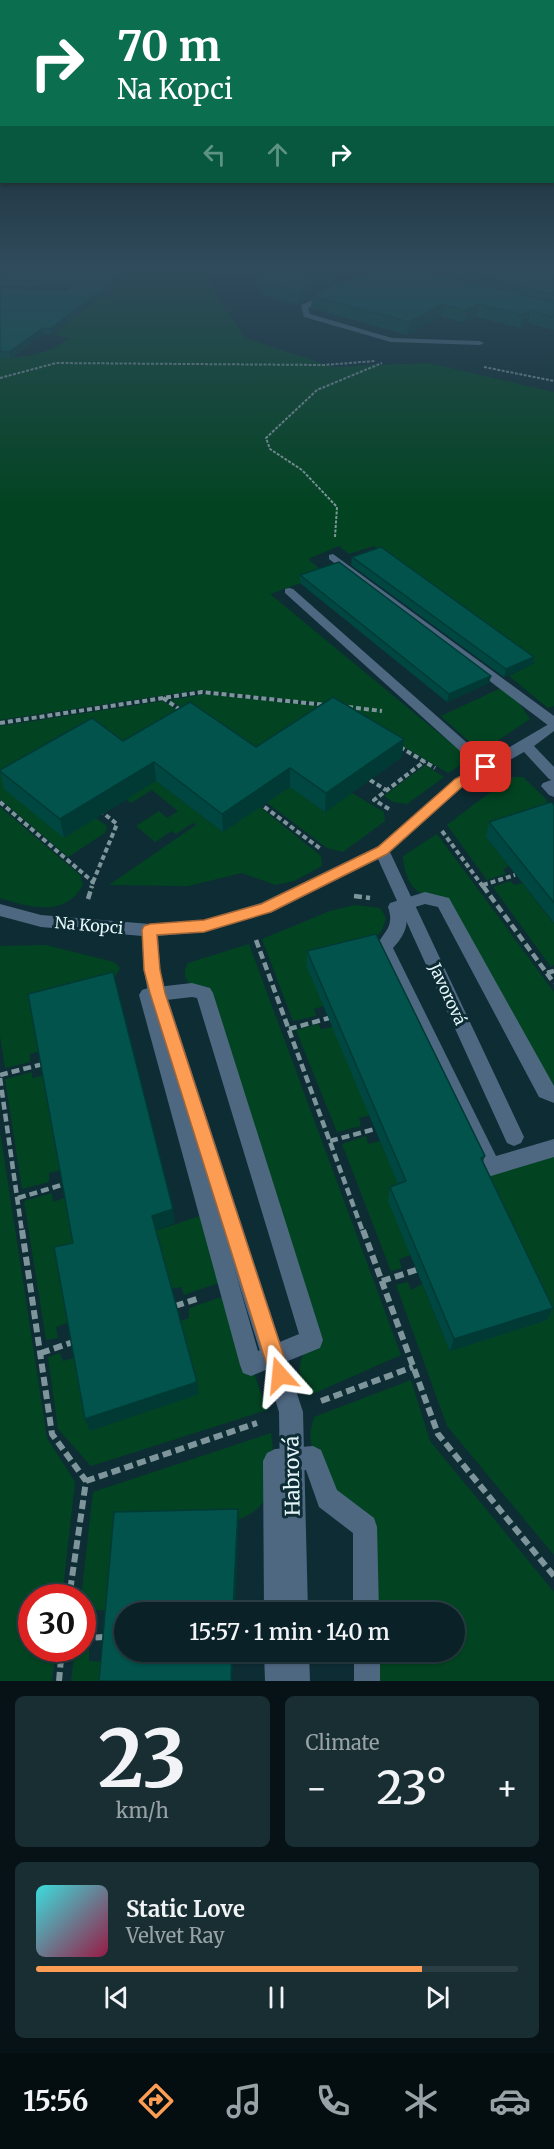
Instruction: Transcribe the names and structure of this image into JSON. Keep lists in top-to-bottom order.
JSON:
{
  "streets": {
    "street": ["Na Kopci", "Javorová", "Habrová"]
  },
  "crossings": [
    ["Na Kopci", "Javorová"],
    ["Na Kopci", "Habrová"]
  ],
  "page": {
    "turn": ["70 m", "Na Kopci"],
    "limit": "30",
    "trip": "15:57 · 1 min · 140 m",
    "tile": [
      ["23", "km/h"],
      "Climate"
    ],
    "heat": ["−", "23°", "+"],
    "song": ["Static Love", "Velvet Ray"],
    "tabs": "15:56"
  }
}
